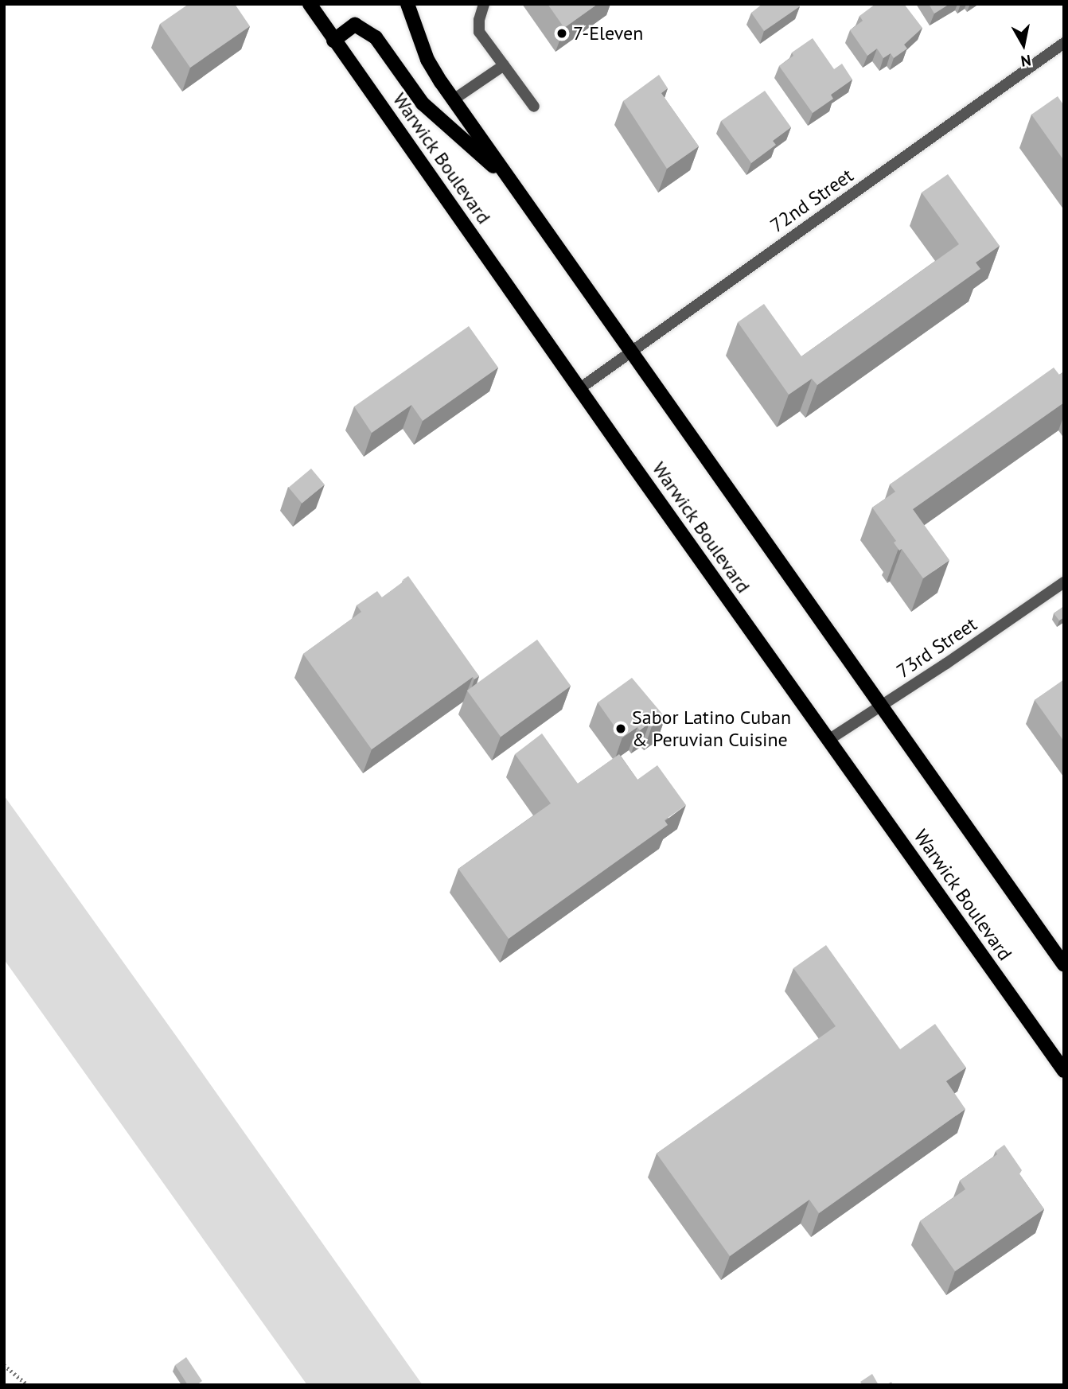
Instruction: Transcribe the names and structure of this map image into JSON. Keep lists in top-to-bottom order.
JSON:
{
  "streets": {
    "main road": ["Warwick Boulevard"],
    "street": ["72nd Street", "73rd Street"]
  },
  "crossings": [
    ["Warwick Boulevard", "72nd Street"],
    ["Warwick Boulevard", "73rd Street"]
  ],
  "places": ["7-Eleven", "Sabor Latino Cuban & Peruvian Cuisine"],
  "north": "bottom"
}
